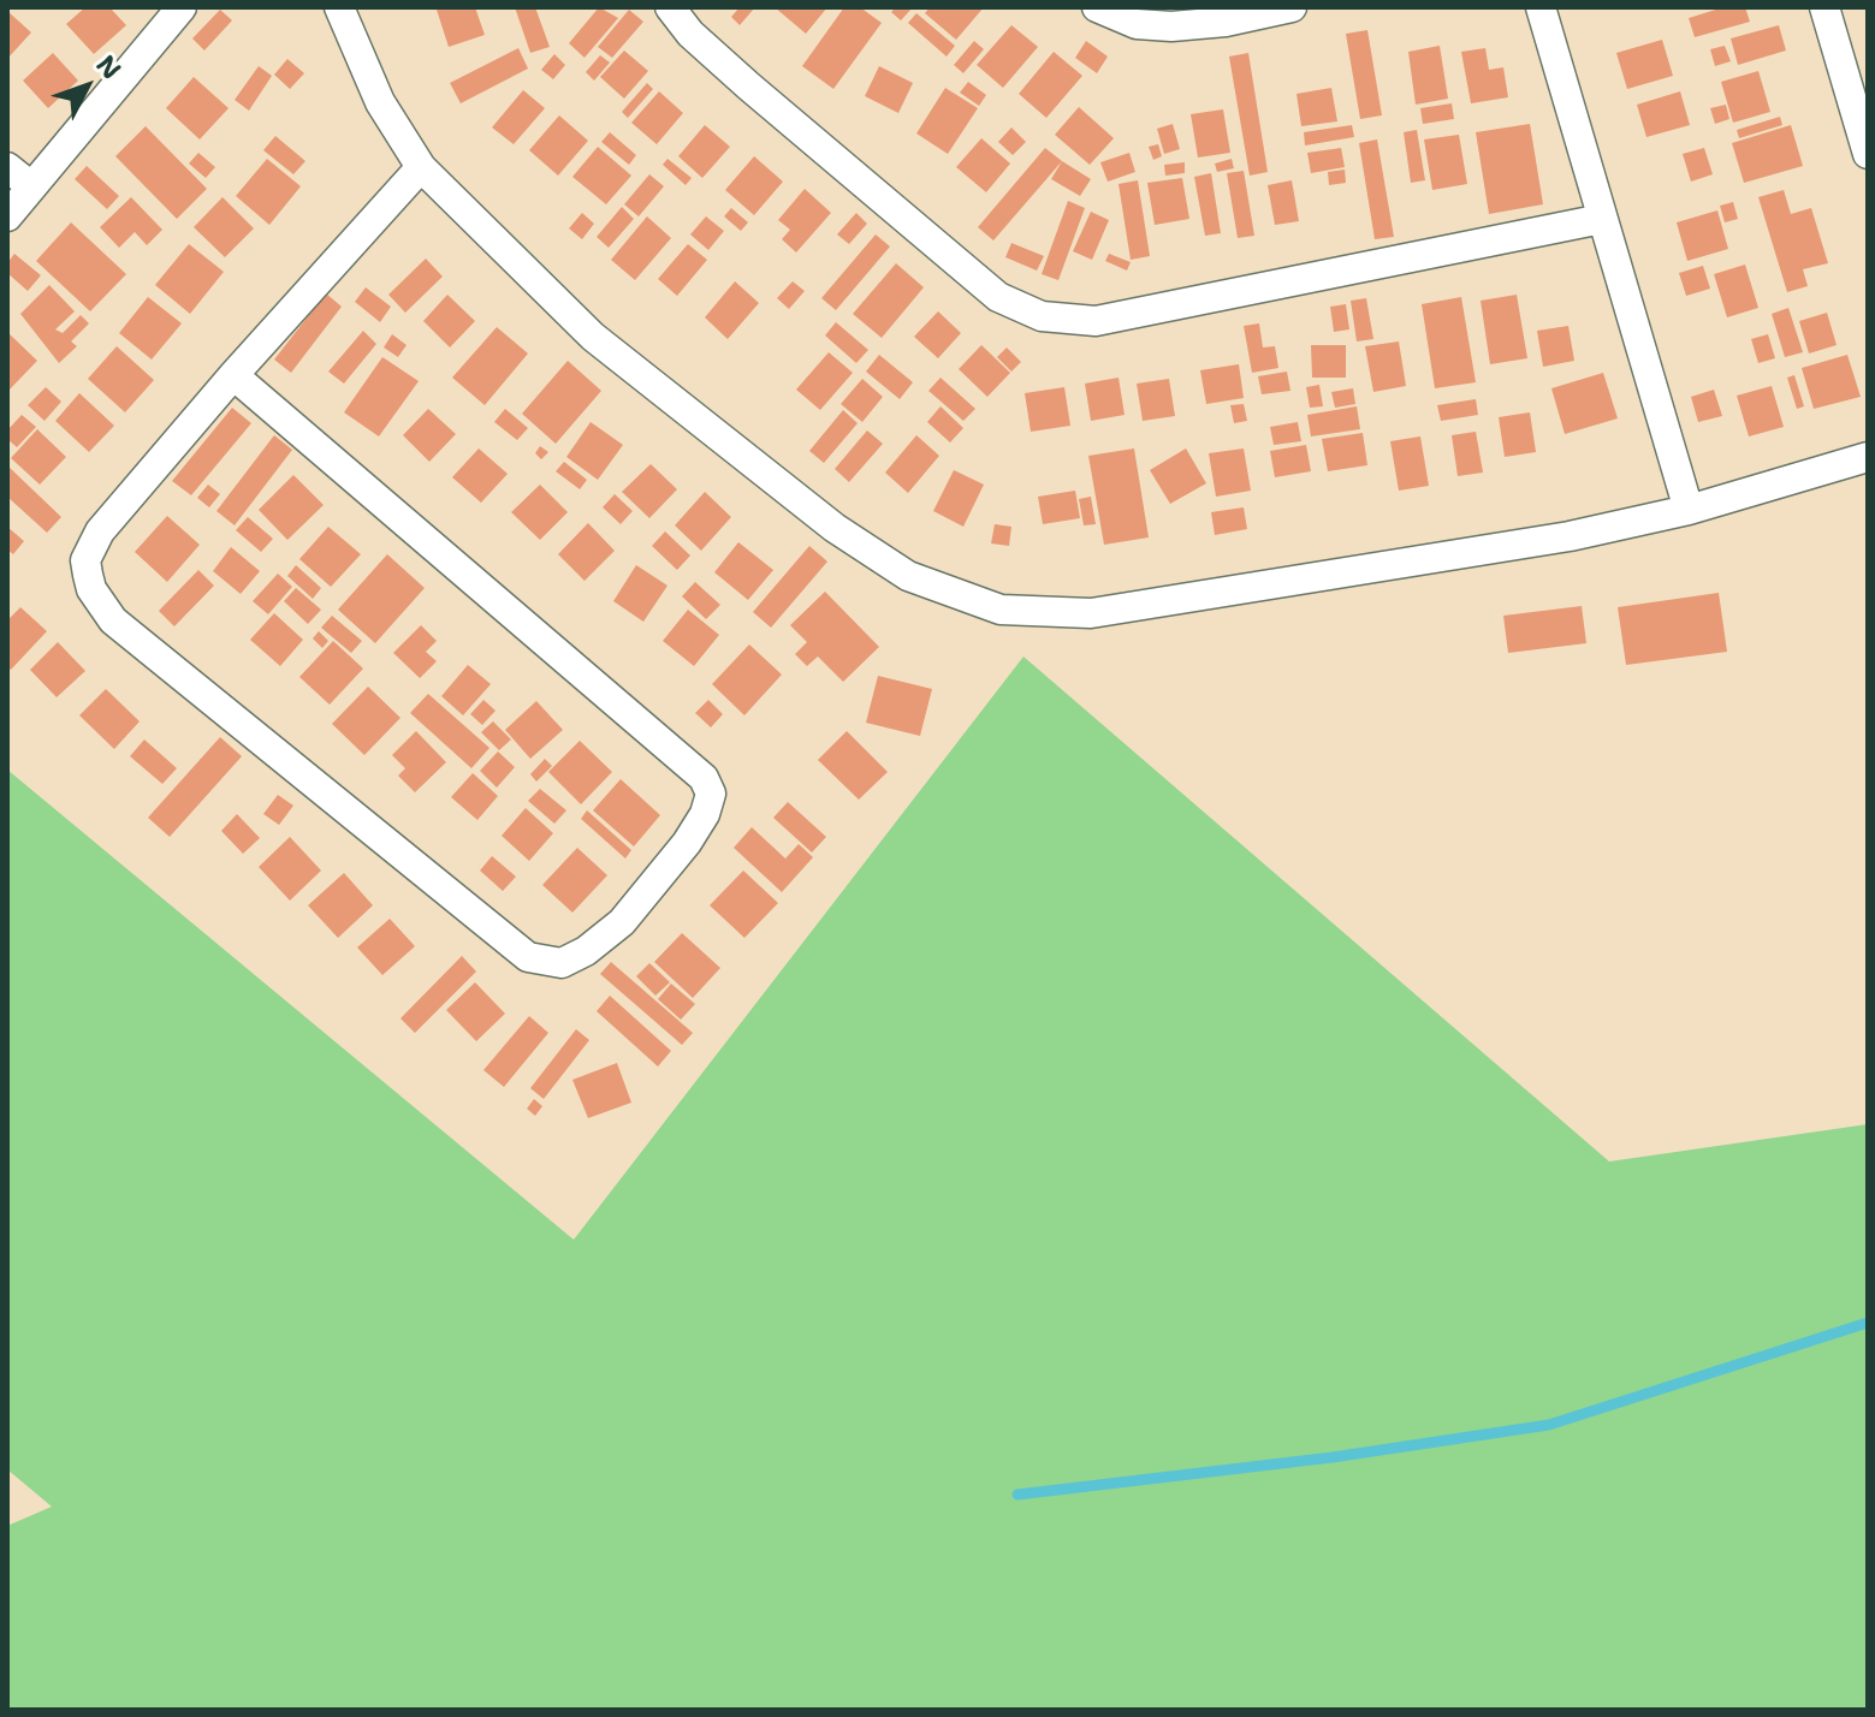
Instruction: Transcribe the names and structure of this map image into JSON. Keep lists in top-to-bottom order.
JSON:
{
  "north": "top right"
}
